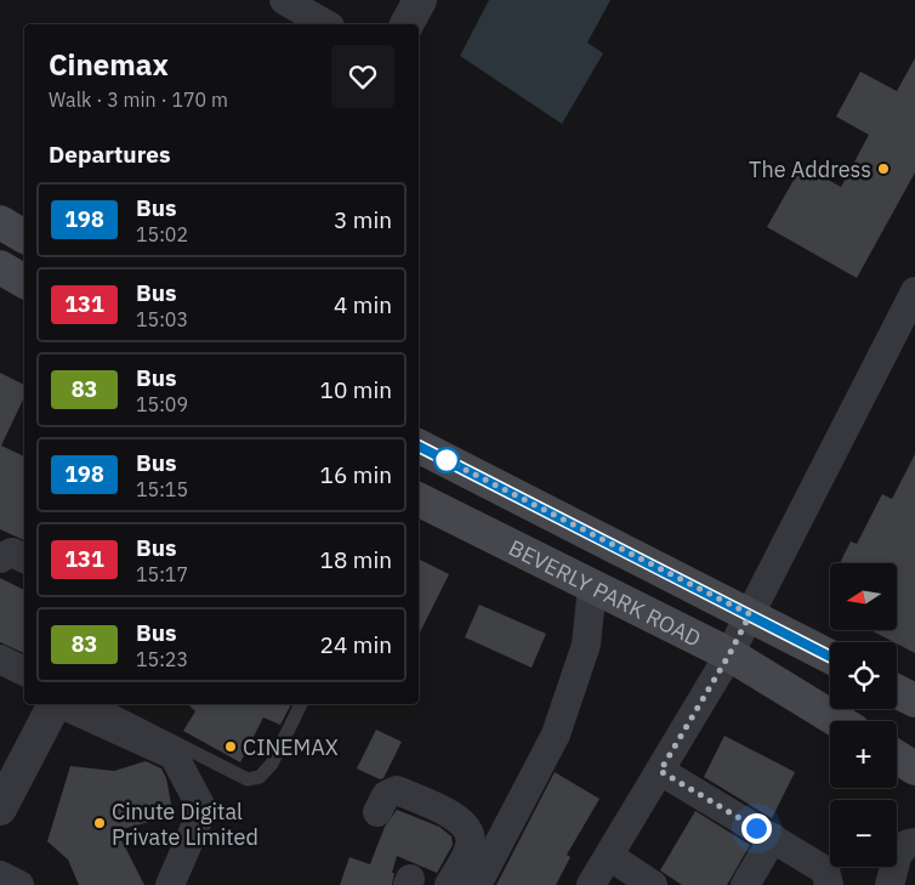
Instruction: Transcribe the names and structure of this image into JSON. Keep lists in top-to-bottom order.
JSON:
{
  "streets": {
    "main road": ["BEVERLY PARK ROAD"]
  },
  "places": ["The Address", "CINEMAX", "Cinute Digital Private Limited"],
  "lines": ["bus line 198"],
  "north": "left",
  "page": {
    "heading": [
      ["Cinemax", "Walk · 3 min · 170 m"],
      "Departures"
    ],
    "list": [
      {
        "mark": "198",
        "name": "Bus",
        "note": "15:02",
        "value": "3 min"
      },
      {
        "mark": "131",
        "name": "Bus",
        "note": "15:03",
        "value": "4 min"
      },
      {
        "mark": "83",
        "name": "Bus",
        "note": "15:09",
        "value": "10 min"
      },
      {
        "mark": "198",
        "name": "Bus",
        "note": "15:15",
        "value": "16 min"
      },
      {
        "mark": "131",
        "name": "Bus",
        "note": "15:17",
        "value": "18 min"
      },
      {
        "mark": "83",
        "name": "Bus",
        "note": "15:23",
        "value": "24 min"
      }
    ],
    "map_buttons": ["+", "−"]
  }
}
